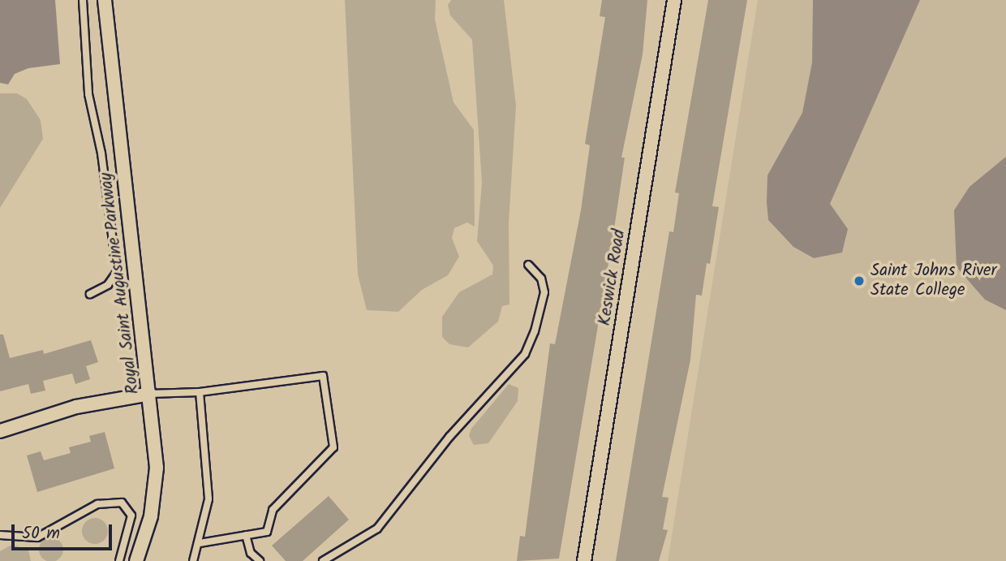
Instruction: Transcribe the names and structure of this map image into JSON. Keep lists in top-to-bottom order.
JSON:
{
  "streets": {
    "street": ["Keswick Road", "Royal Saint Augustine Parkway"]
  },
  "places": ["Saint Johns River State College"],
  "scale_bar": "50 m"
}
